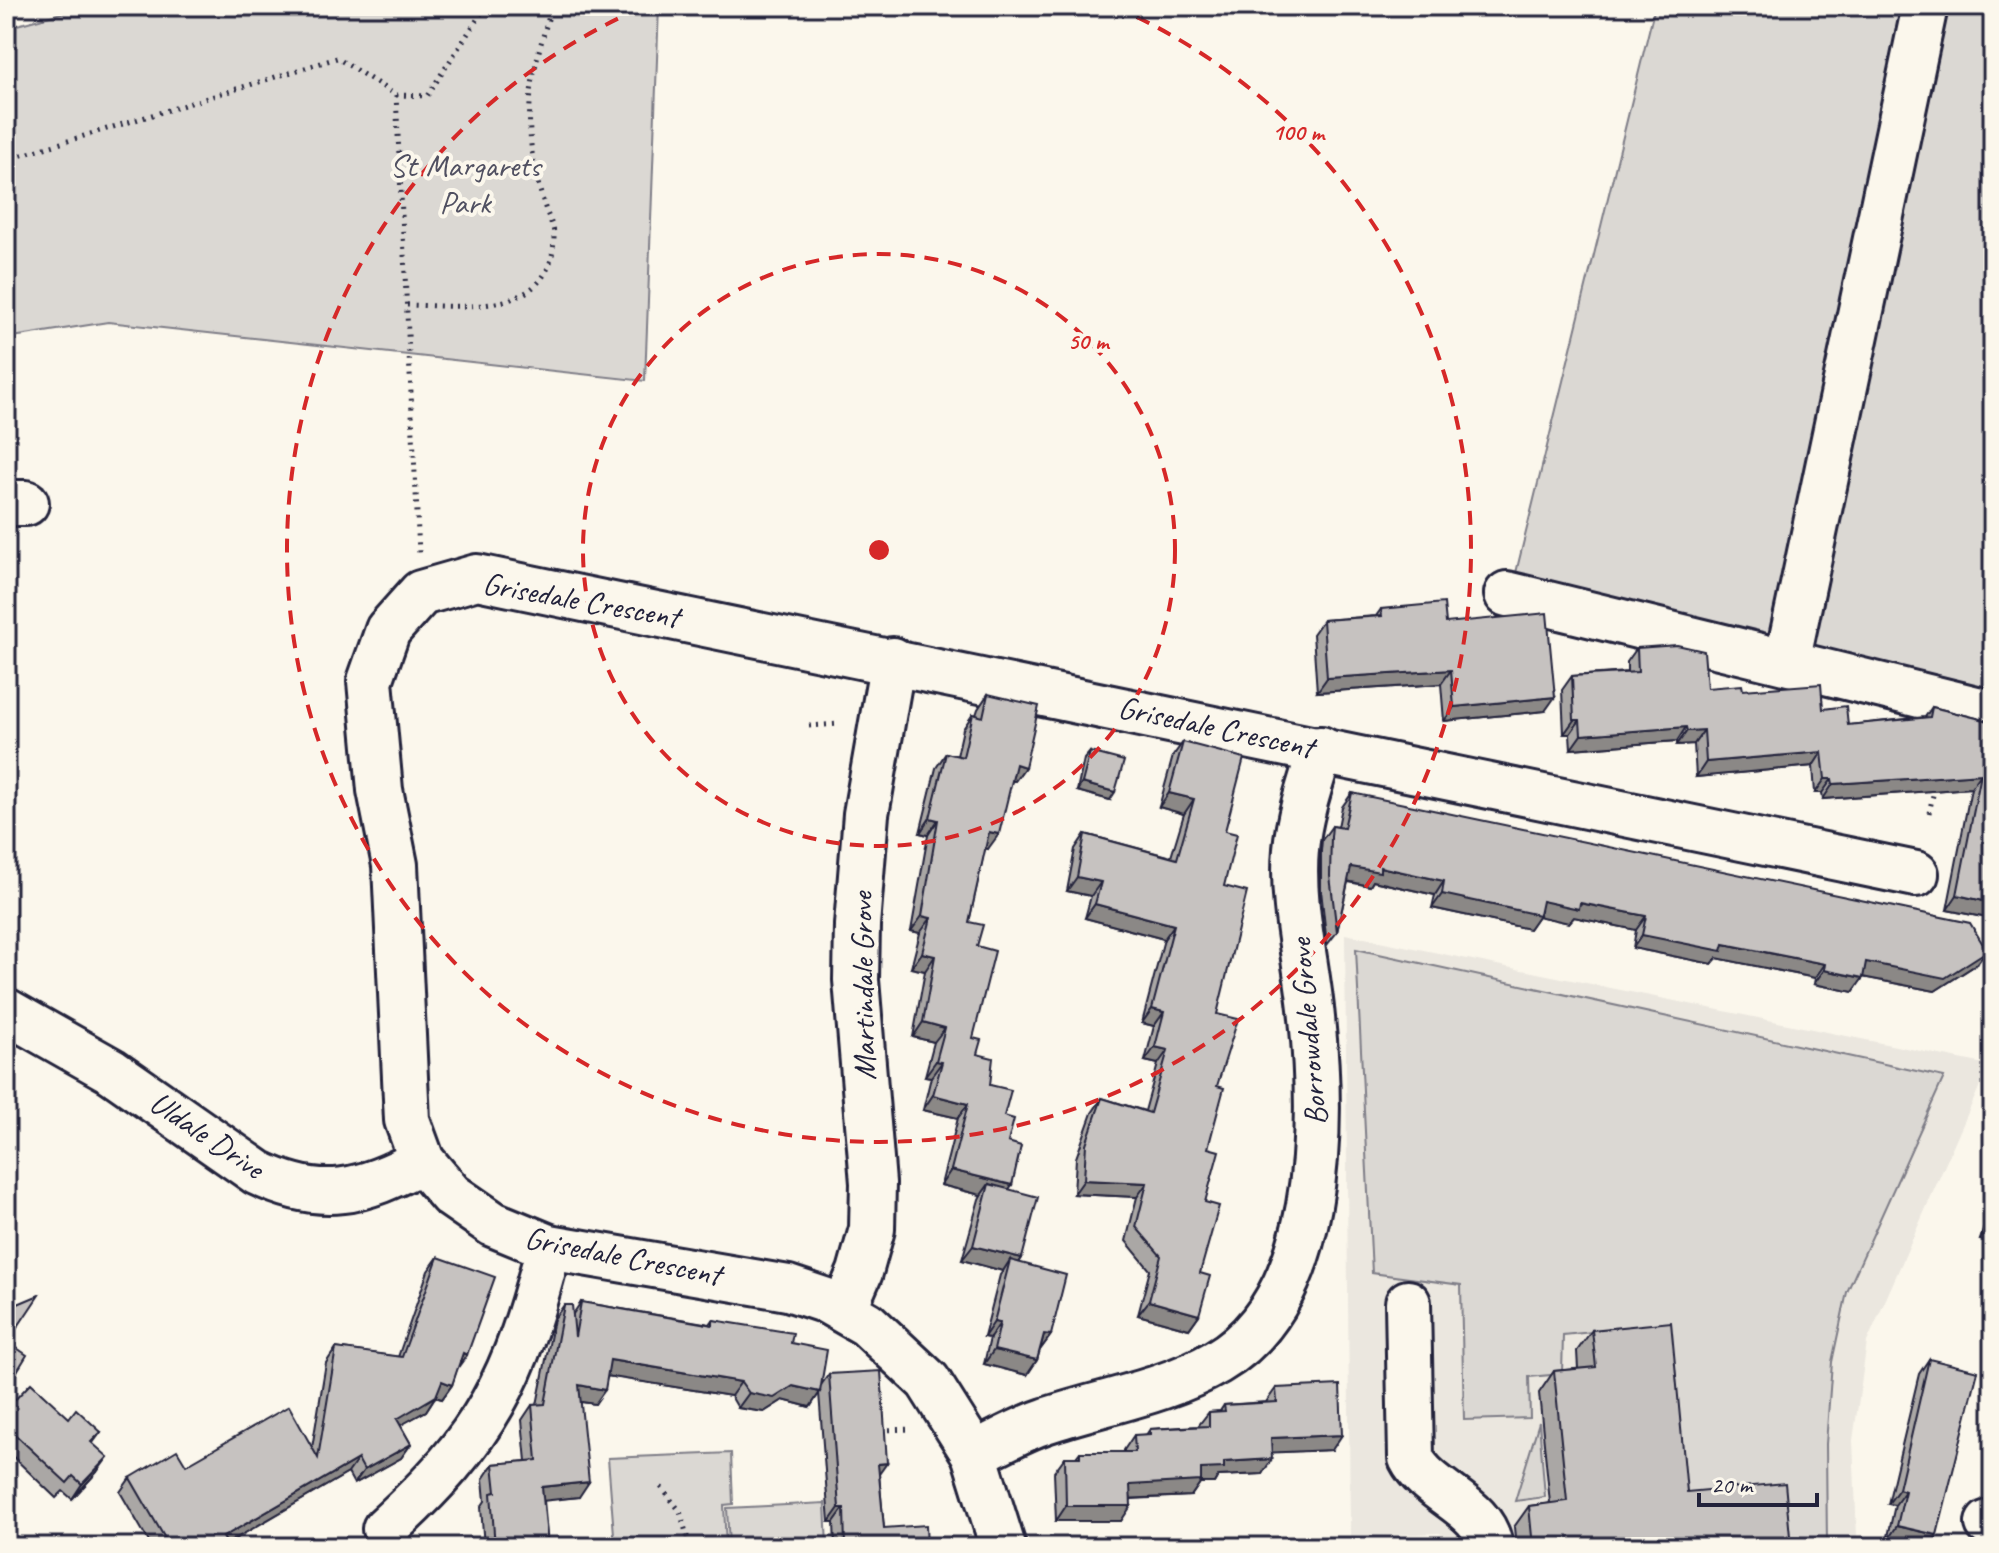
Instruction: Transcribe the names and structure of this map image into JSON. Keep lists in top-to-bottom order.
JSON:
{
  "streets": {
    "street": [
      "Grisedale Crescent",
      "Martindale Grove",
      "Borrowdale Grove",
      "Uldale Drive"
    ]
  },
  "crossings": [
    ["Grisedale Crescent", "Martindale Grove"],
    ["Grisedale Crescent", "Borrowdale Grove"],
    ["Grisedale Crescent", "Uldale Drive"]
  ],
  "parks": ["St Margarets Park"],
  "scale_bar": "20 m",
  "rings": ["100 m", "50 m"]
}
